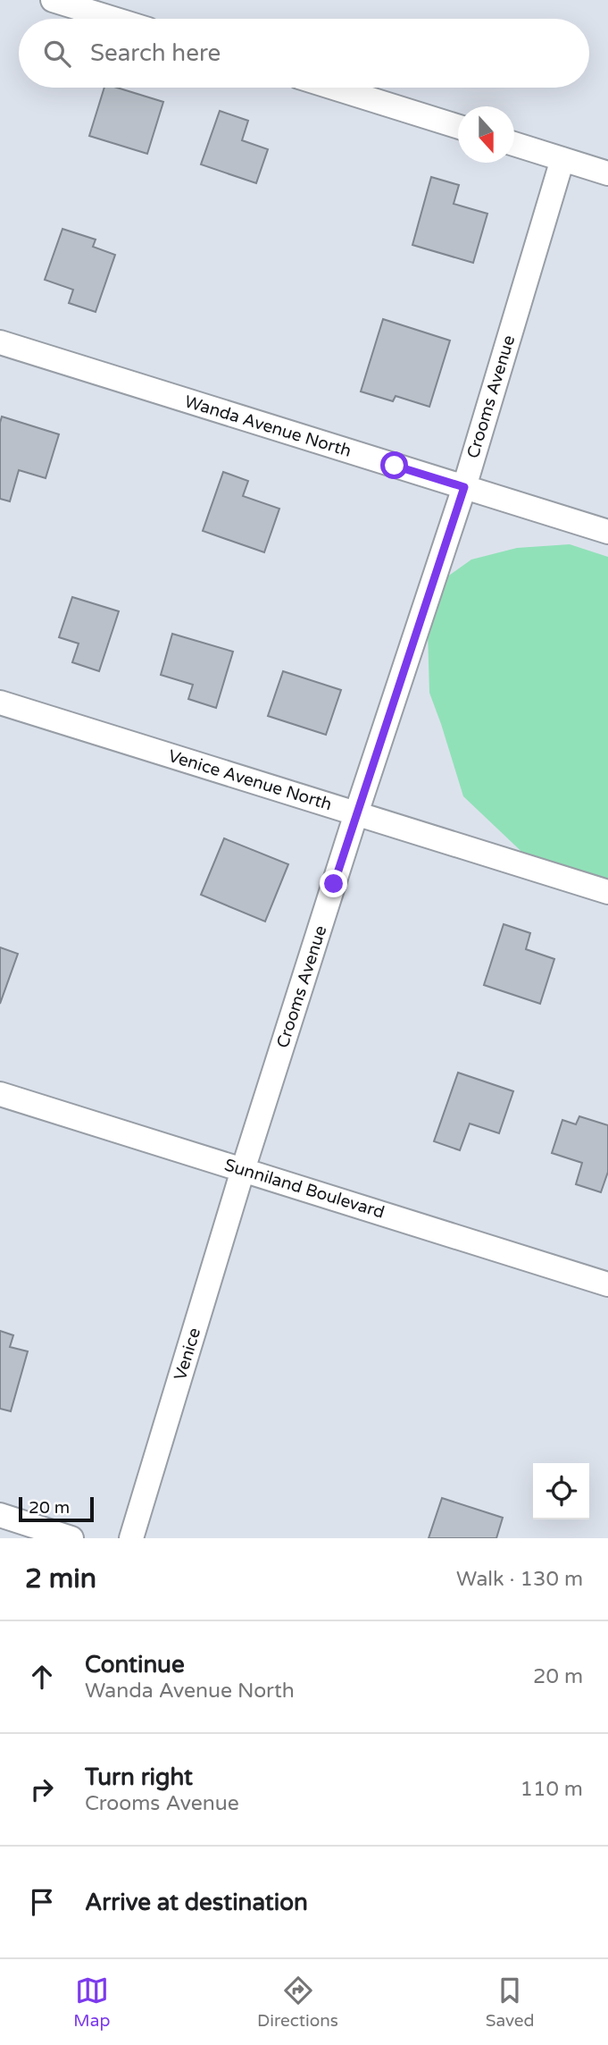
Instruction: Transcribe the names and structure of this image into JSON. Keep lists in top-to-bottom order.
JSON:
{
  "streets": {
    "street": [
      "Crooms Avenue",
      "Wanda Avenue North",
      "Venice Avenue North",
      "Sunniland Boulevard",
      "Venice"
    ]
  },
  "crossings": [
    ["Crooms Avenue", "Wanda Avenue North"],
    ["Crooms Avenue", "Venice Avenue North"],
    ["Crooms Avenue", "Sunniland Boulevard"],
    ["Crooms Avenue", "Venice"],
    ["Sunniland Boulevard", "Venice"]
  ],
  "scale_bar": "20 m",
  "north": "bottom",
  "page": {
    "search": "Search here",
    "scale": "20 m",
    "heading": ["2 min", "Walk · 130 m"],
    "list": [
      ["Continue", "Wanda Avenue North", "20 m"],
      ["Turn right", "Crooms Avenue", "110 m"],
      "Arrive at destination"
    ],
    "nav": ["Map", "Directions", "Saved"]
  }
}
